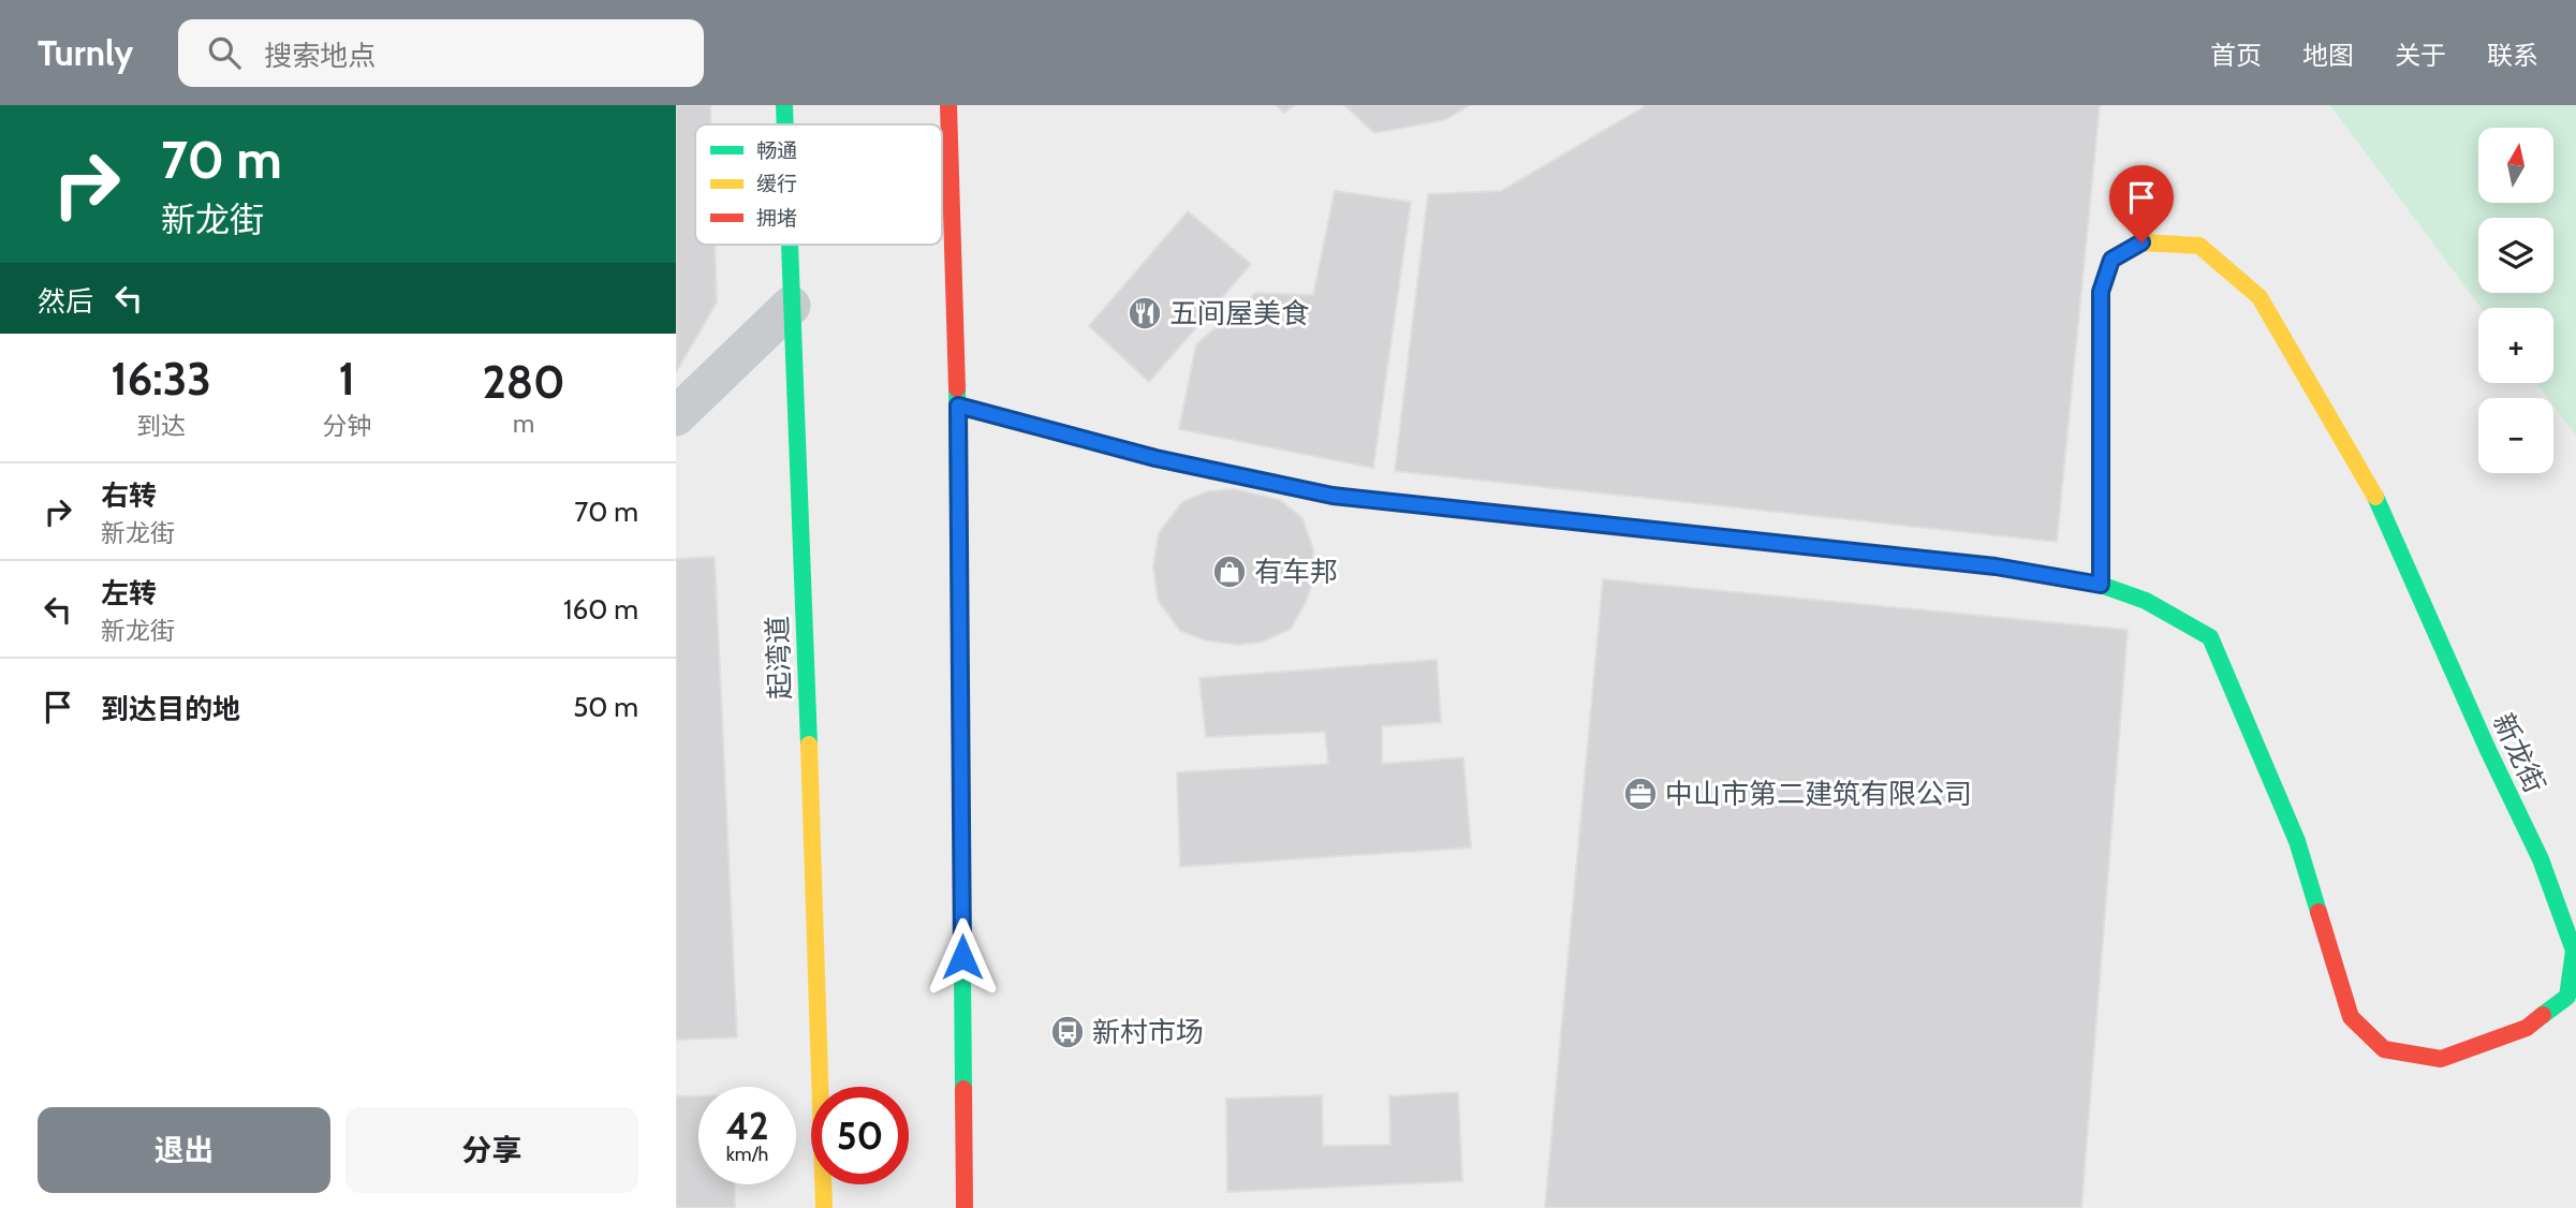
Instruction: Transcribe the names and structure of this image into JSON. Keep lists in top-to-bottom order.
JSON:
{
  "streets": {
    "street": ["起湾道", "新龙街"]
  },
  "places": {
    "restaurant": ["五间屋美食"],
    "shop": ["有车邦"],
    "office": ["中山市第二建筑有限公司"],
    "bus stop": ["新村市场"]
  },
  "legend": ["畅通", "缓行", "拥堵"],
  "north": "top",
  "page": {
    "header": "Turnly",
    "search": "搜索地点",
    "nav": [
      "首页",
      "地图",
      "关于",
      "联系"
    ],
    "turn": ["70 m", "新龙街"],
    "map_buttons": ["+", "−"],
    "then": "然后",
    "eta": [
      "16:33",
      "到达",
      "1",
      "分钟",
      "280",
      "m"
    ],
    "list": [
      {
        "name": "右转",
        "note": "新龙街",
        "value": "70 m"
      },
      {
        "name": "左转",
        "note": "新龙街",
        "value": "160 m"
      },
      {
        "name": "到达目的地",
        "value": "50 m"
      }
    ],
    "speed": "42 km/h",
    "limit": "50",
    "buttons": ["退出", "分享"]
  }
}
